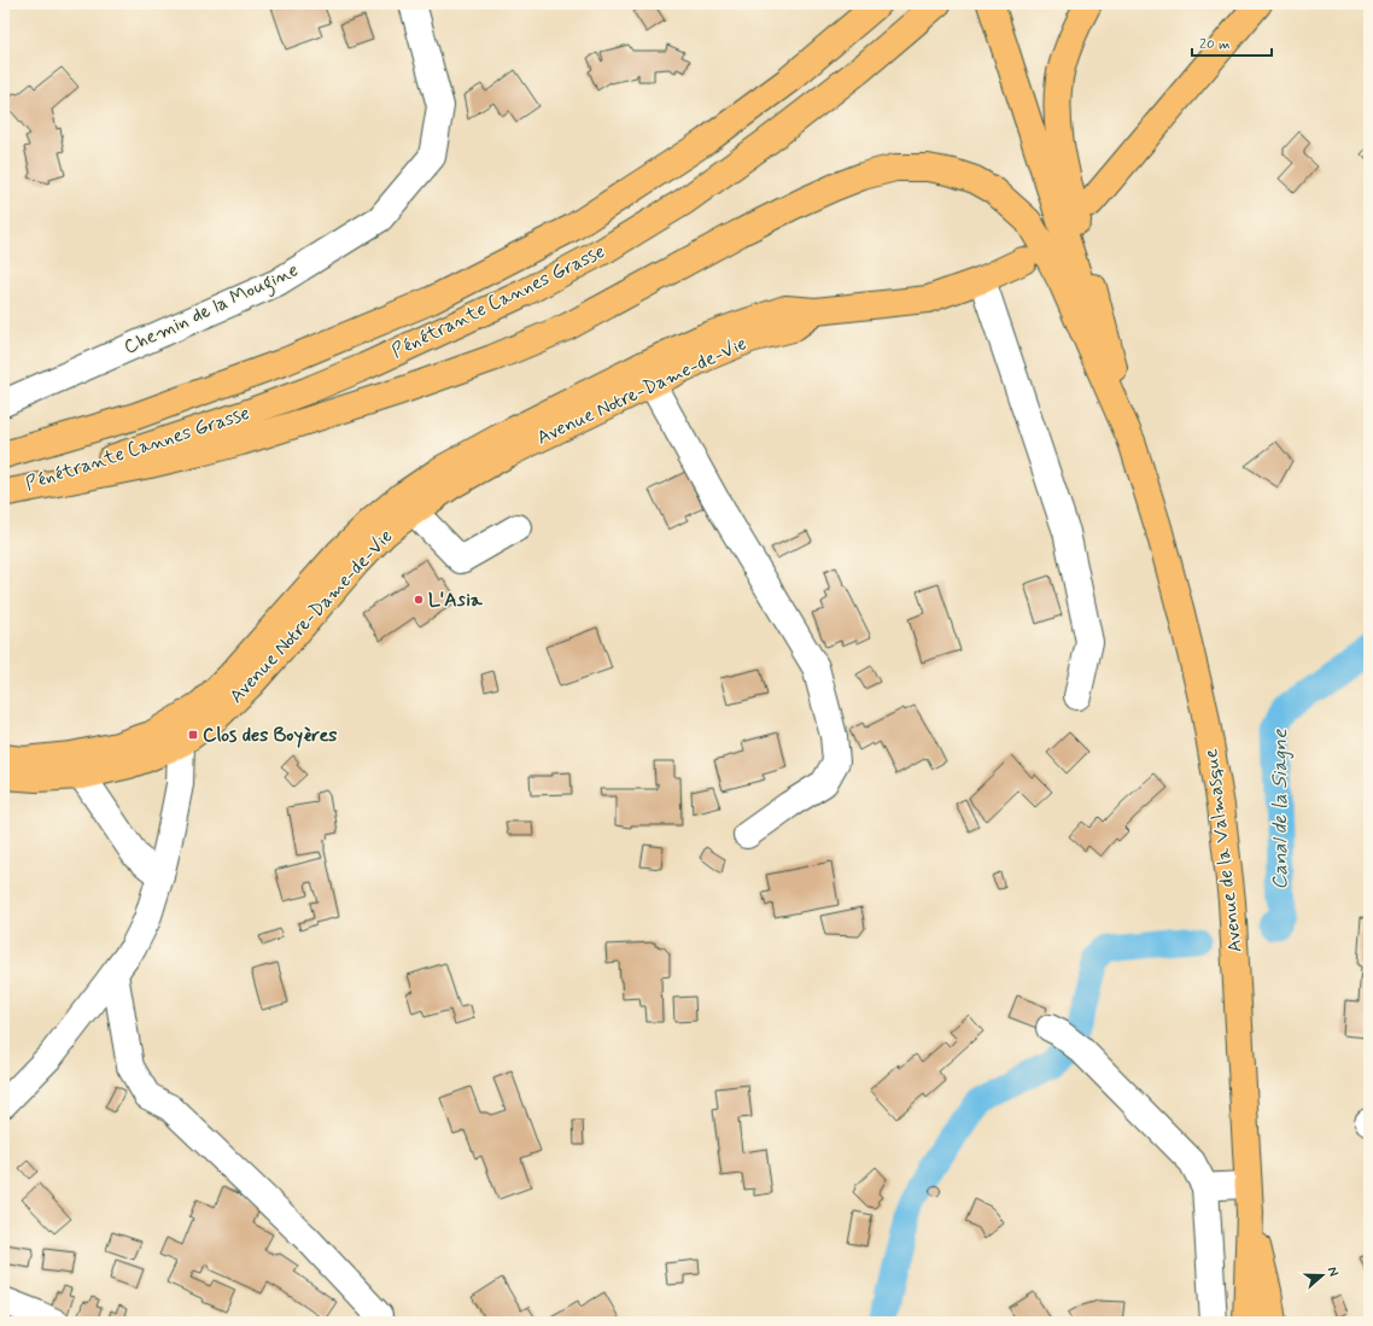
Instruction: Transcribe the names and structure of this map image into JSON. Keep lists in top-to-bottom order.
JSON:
{
  "streets": {
    "main road": ["Pénétrante Cannes Grasse", "Avenue Notre-Dame-de-Vie", "Avenue de la Valmasque"],
    "street": ["Chemin de la Mougine"]
  },
  "water": ["Canal de la Siagne"],
  "places": {
    "other": ["L'Asia"],
    "transit": ["Clos des Boyères"]
  },
  "scale_bar": "20 m",
  "north": "right"
}
